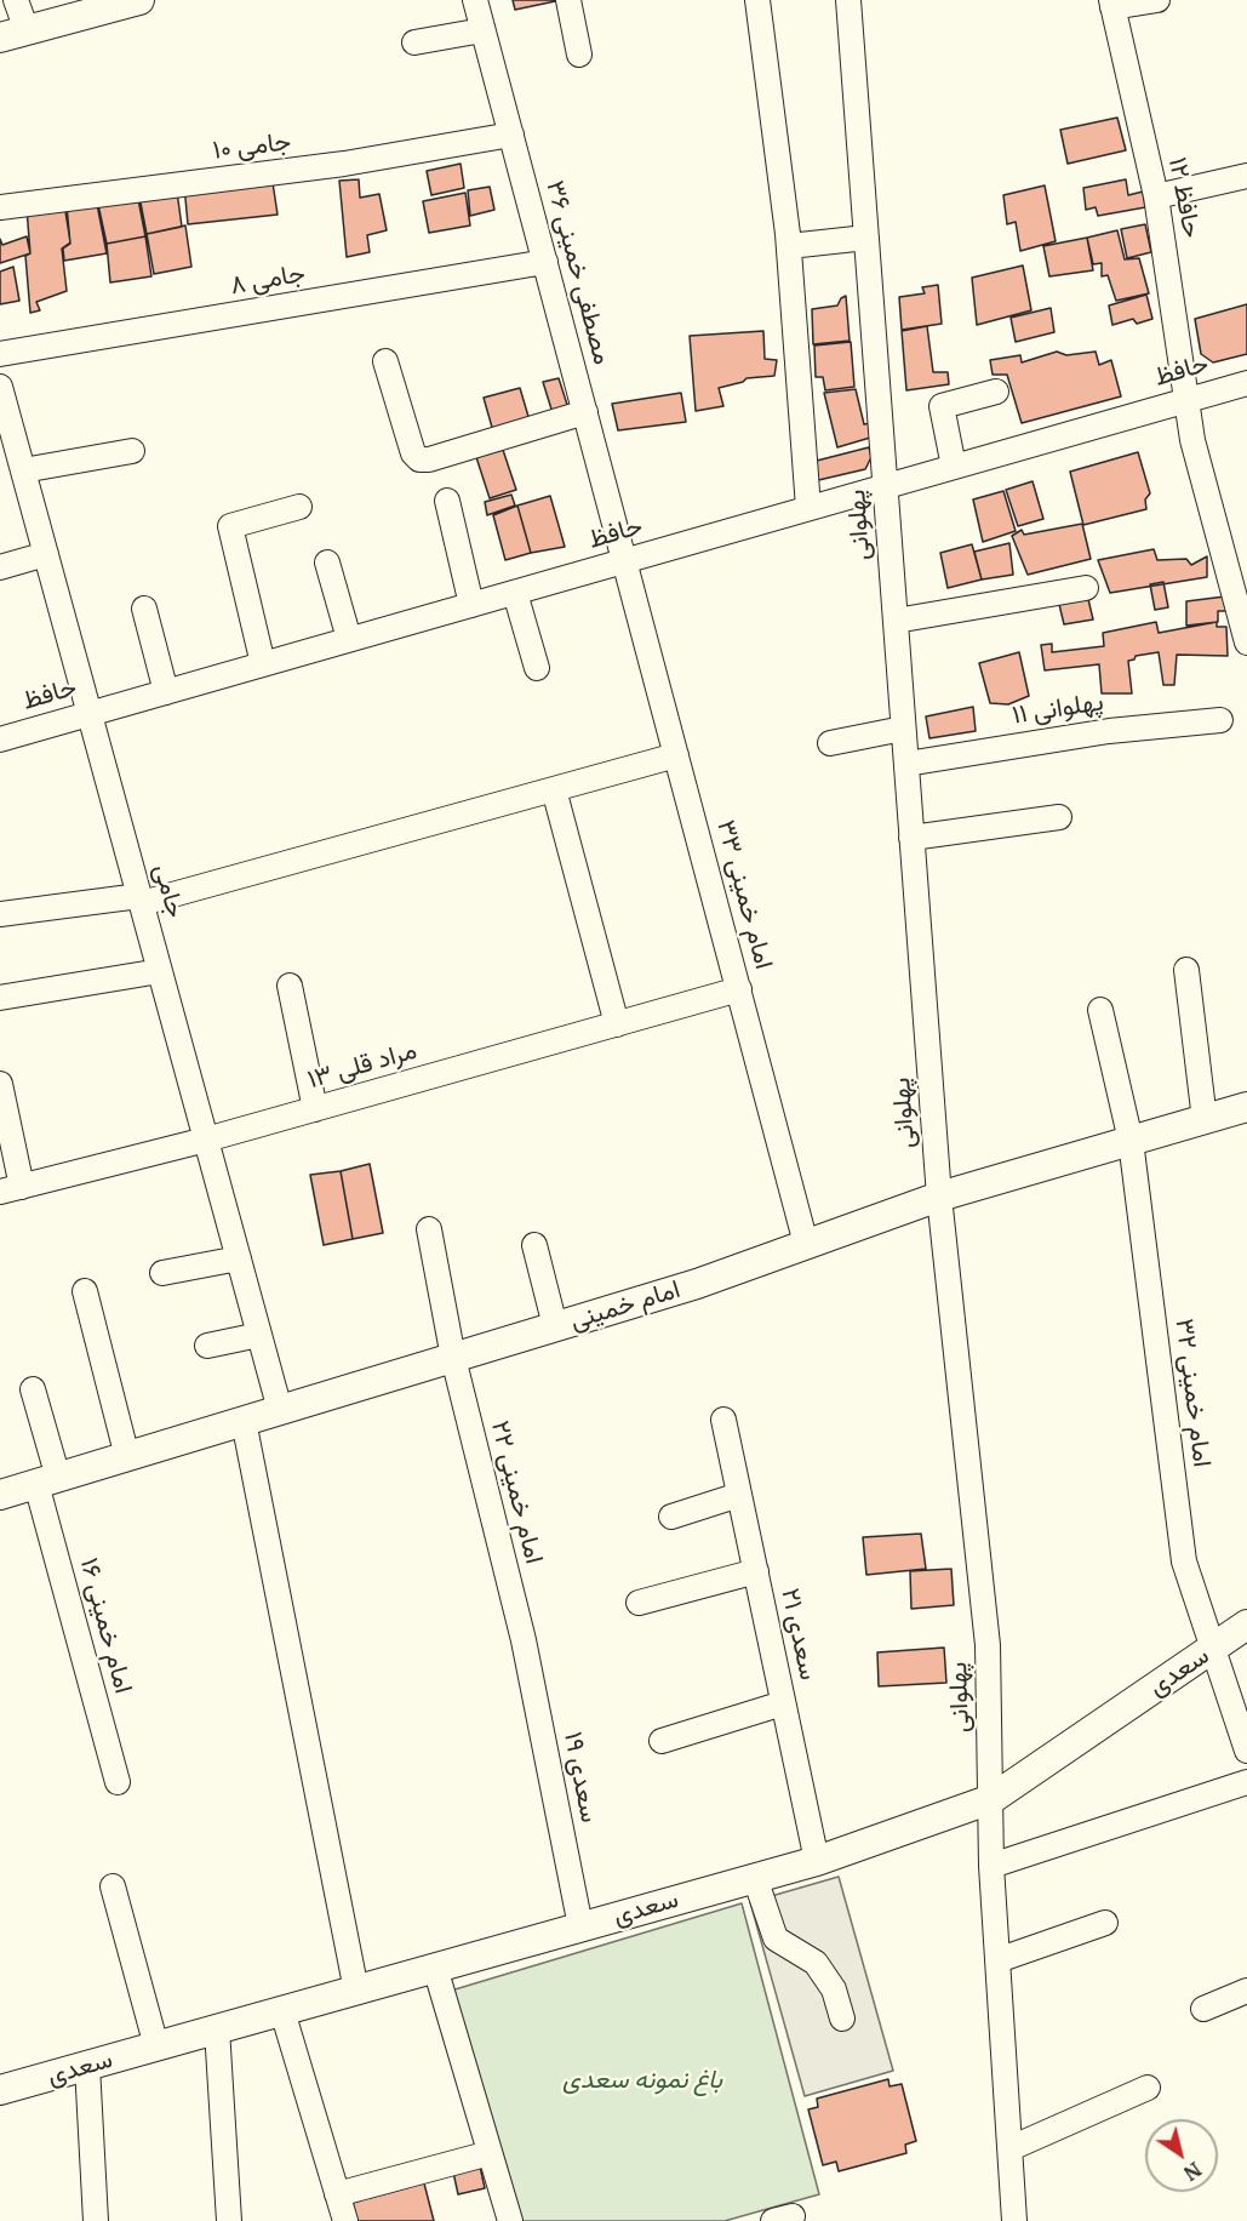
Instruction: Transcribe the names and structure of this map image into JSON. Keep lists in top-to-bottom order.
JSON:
{
  "streets": {
    "main road": ["امام خمینی", "سعدی"],
    "street": [
      "جامی ۱۰",
      "حافظ ۱۲",
      "مصطفی خمینی ۳۶",
      "جامی ۸",
      "حافظ",
      "پهلوانی",
      "پهلوانی ۱۱",
      "جامی",
      "امام خمینی ۳۳",
      "مراد قلی ۱۳",
      "امام خمینی ۳۲",
      "امام خمینی ۲۲",
      "امام خمینی ۱۶",
      "سعدی ۲۱",
      "سعدی ۱۹"
    ]
  },
  "crossings": [
    ["جامی ۱۰", "مصطفی خمینی ۳۶"],
    ["حافظ ۱۲", "حافظ"],
    ["مصطفی خمینی ۳۶", "جامی ۸"],
    ["مصطفی خمینی ۳۶", "حافظ"],
    ["مصطفی خمینی ۳۶", "امام خمینی ۳۳"],
    ["حافظ", "پهلوانی"],
    ["حافظ", "جامی"],
    ["حافظ", "امام خمینی ۳۳"],
    ["پهلوانی", "پهلوانی ۱۱"],
    ["پهلوانی", "امام خمینی"],
    ["پهلوانی", "سعدی"],
    ["جامی", "مراد قلی ۱۳"],
    ["جامی", "امام خمینی"],
    ["امام خمینی ۳۳", "مراد قلی ۱۳"],
    ["امام خمینی ۳۳", "امام خمینی"],
    ["امام خمینی", "امام خمینی ۳۲"],
    ["امام خمینی", "امام خمینی ۲۲"],
    ["امام خمینی", "امام خمینی ۱۶"],
    ["امام خمینی ۳۲", "سعدی"],
    ["امام خمینی ۲۲", "سعدی ۱۹"],
    ["سعدی ۲۱", "سعدی"],
    ["سعدی", "سعدی ۱۹"]
  ],
  "parks": ["باغ نمونه سعدی"],
  "north": "bottom right"
}
